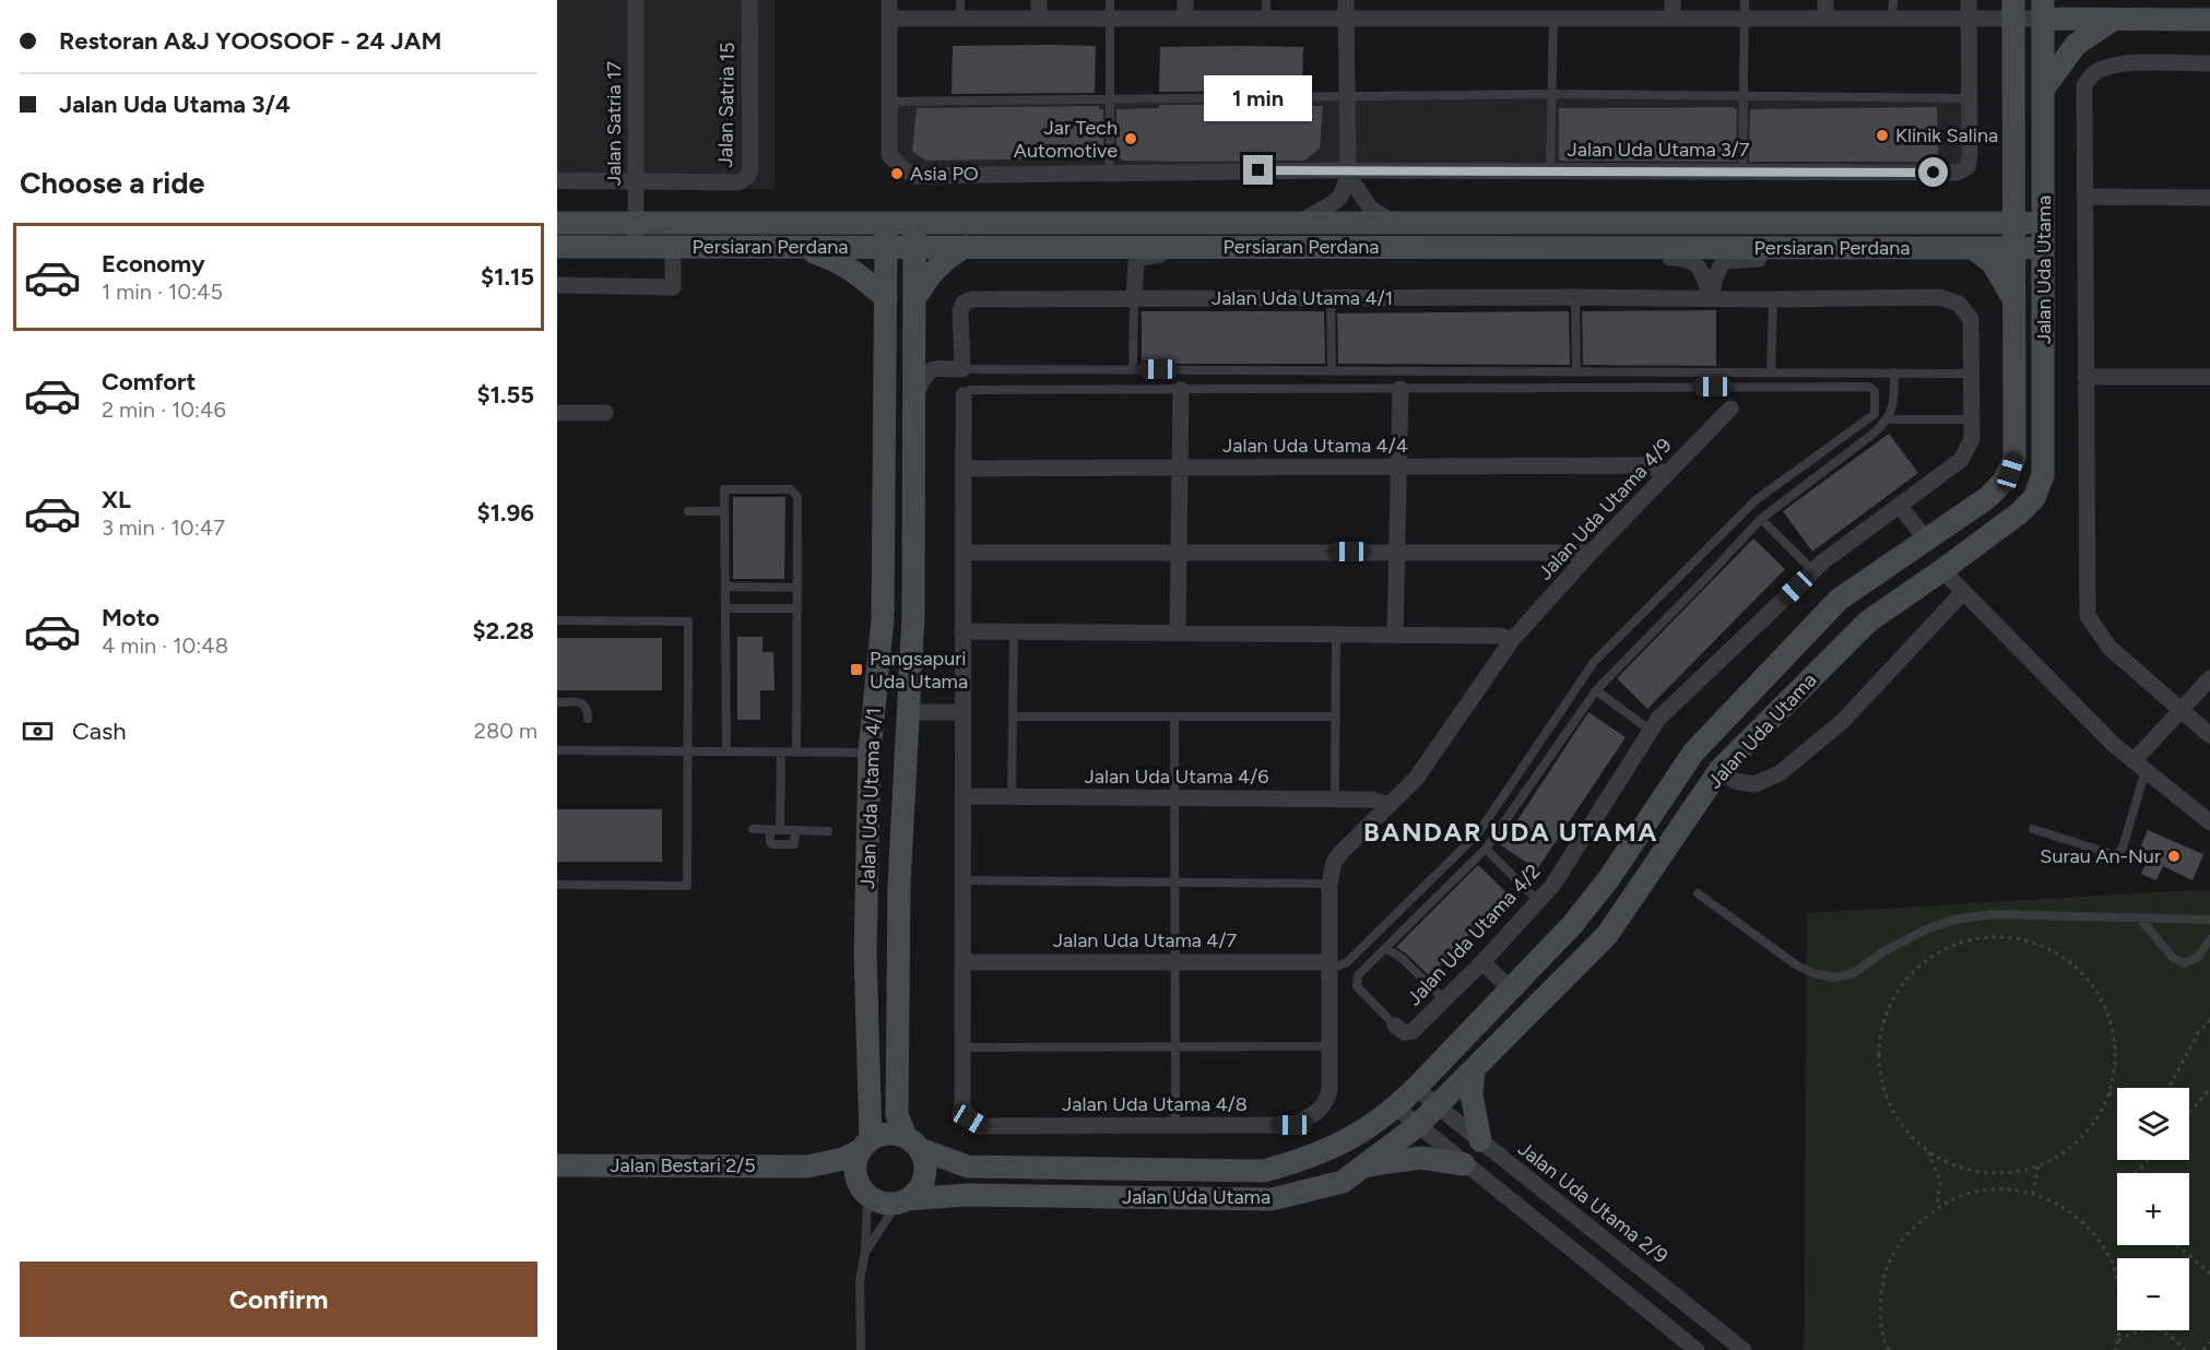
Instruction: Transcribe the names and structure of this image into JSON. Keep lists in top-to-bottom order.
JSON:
{
  "streets": {
    "street": [
      "Jalan Satria 15",
      "Jalan Satria 17",
      "Jalan Uda Utama 3/7",
      "Persiaran Perdana",
      "Jalan Uda Utama",
      "Jalan Uda Utama 4/1",
      "Jalan Uda Utama 4/4",
      "Jalan Uda Utama 4/9",
      "Jalan Uda Utama 4/6",
      "Jalan Uda Utama 4/2",
      "Jalan Uda Utama 4/7",
      "Jalan Uda Utama 4/8",
      "Jalan Bestari 2/5",
      "Jalan Uda Utama 2/9"
    ]
  },
  "crossings": [
    ["Jalan Satria 15", "Jalan Satria 17"],
    ["Jalan Satria 17", "Persiaran Perdana"],
    ["Persiaran Perdana", "Jalan Uda Utama"],
    ["Persiaran Perdana", "Jalan Uda Utama 4/1"],
    ["Jalan Uda Utama", "Jalan Uda Utama 4/1"],
    ["Jalan Uda Utama", "Jalan Bestari 2/5"],
    ["Jalan Uda Utama", "Jalan Uda Utama 2/9"],
    ["Jalan Uda Utama 4/1", "Jalan Uda Utama 4/2"],
    ["Jalan Uda Utama 4/1", "Jalan Bestari 2/5"],
    ["Jalan Uda Utama 4/4", "Jalan Uda Utama 4/9"],
    ["Jalan Uda Utama 4/9", "Jalan Uda Utama 4/6"],
    ["Jalan Uda Utama 4/9", "Jalan Uda Utama 4/8"],
    ["Jalan Uda Utama 4/6", "Jalan Uda Utama 4/8"],
    ["Jalan Uda Utama 4/7", "Jalan Uda Utama 4/8"]
  ],
  "districts": ["BANDAR UDA UTAMA"],
  "places": {
    "other": [
      "Klinik Salina",
      "Jar Tech Automotive",
      "Asia PO",
      "Surau An-Nur"
    ],
    "transit": ["Pangsapuri Uda Utama"]
  },
  "page": {
    "banner": ["Restoran A&J YOOSOOF - 24 JAM", "Jalan Uda Utama 3/4"],
    "bubble": "1 min",
    "heading": "Choose a ride",
    "list": [
      {
        "name": "Economy",
        "note": "1 min · 10:45",
        "value": "$1.15"
      },
      {
        "name": "Comfort",
        "note": "2 min · 10:46",
        "value": "$1.55"
      },
      {
        "name": "XL",
        "note": "3 min · 10:47",
        "value": "$1.96"
      },
      {
        "name": "Moto",
        "note": "4 min · 10:48",
        "value": "$2.28"
      }
    ],
    "pay": ["Cash", "280 m"],
    "map_buttons": ["+", "−"],
    "buttons": "Confirm"
  }
}
